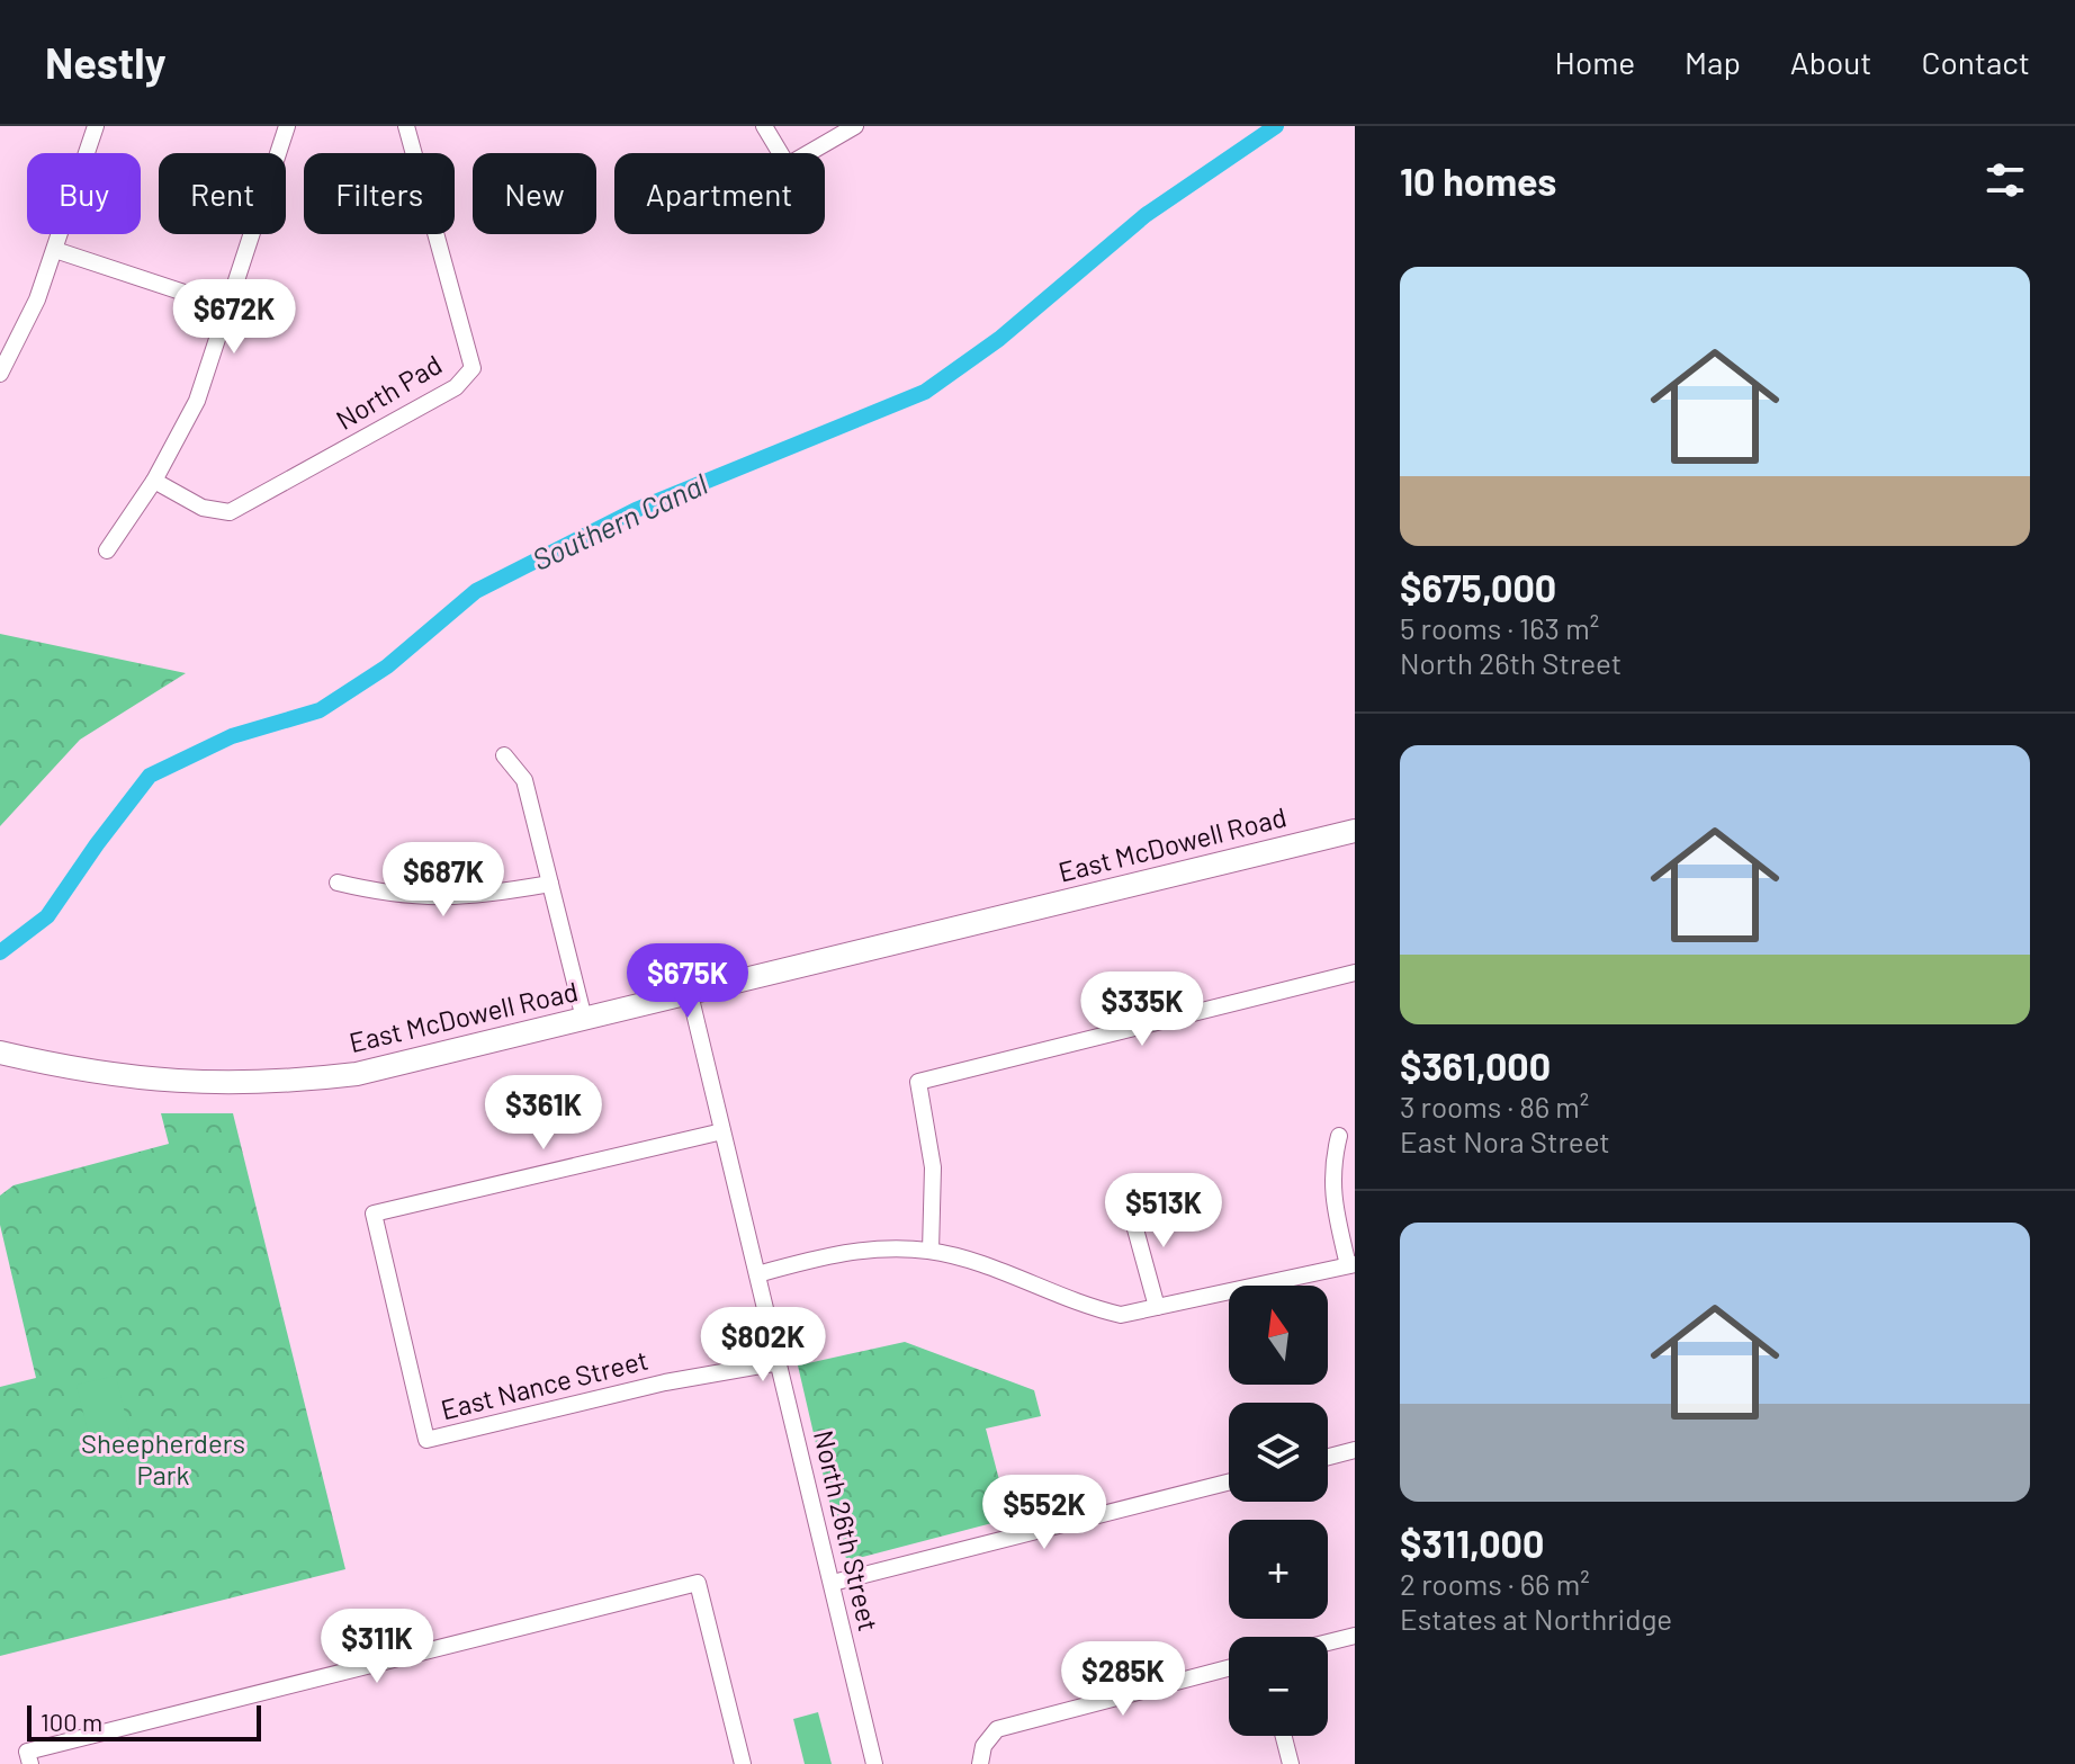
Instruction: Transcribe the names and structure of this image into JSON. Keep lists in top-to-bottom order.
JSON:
{
  "streets": {
    "main road": ["East McDowell Road"],
    "street": ["North Pad", "East Nance Street", "North 26th Street"]
  },
  "crossings": [
    ["East McDowell Road", "North 26th Street"],
    ["East Nance Street", "North 26th Street"]
  ],
  "water": ["Southern Canal"],
  "parks": ["Sheepherders Park"],
  "scale_bar": "100 m",
  "north": "top",
  "page": {
    "header": "Nestly",
    "nav": [
      "Home",
      "Map",
      "About",
      "Contact"
    ],
    "heading": "10 homes",
    "chip": [
      "Buy",
      "Rent",
      "Filters",
      "New",
      "Apartment"
    ],
    "list": [
      {
        "name": "$675,000",
        "note": "5 rooms · 163 m² · North 26th Street"
      },
      {
        "name": "$361,000",
        "note": "3 rooms · 86 m² · East Nora Street"
      },
      {
        "name": "$311,000",
        "note": "2 rooms · 66 m² · Estates at Northridge"
      }
    ],
    "price": [
      "$672K",
      "$687K",
      "$675K",
      "$335K",
      "$361K",
      "$513K",
      "$802K",
      "$552K",
      "$311K",
      "$285K"
    ],
    "map_buttons": ["+", "−"],
    "scale": "100 m"
  }
}
